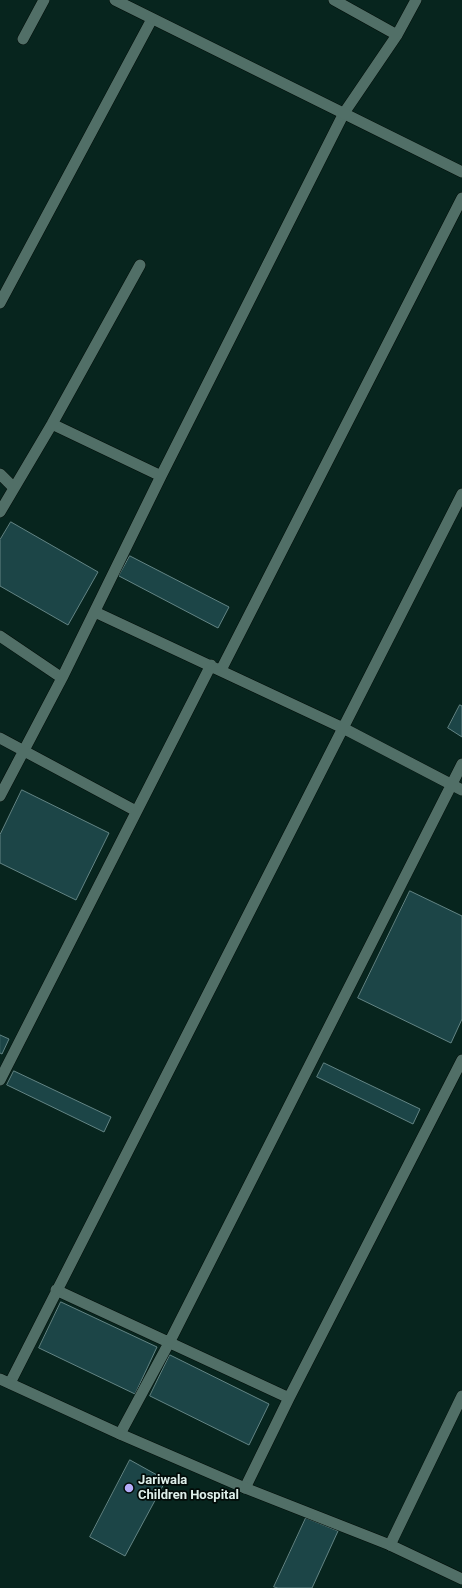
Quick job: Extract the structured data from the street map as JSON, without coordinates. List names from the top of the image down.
{
  "places": ["Jariwala Children Hospital"]
}
